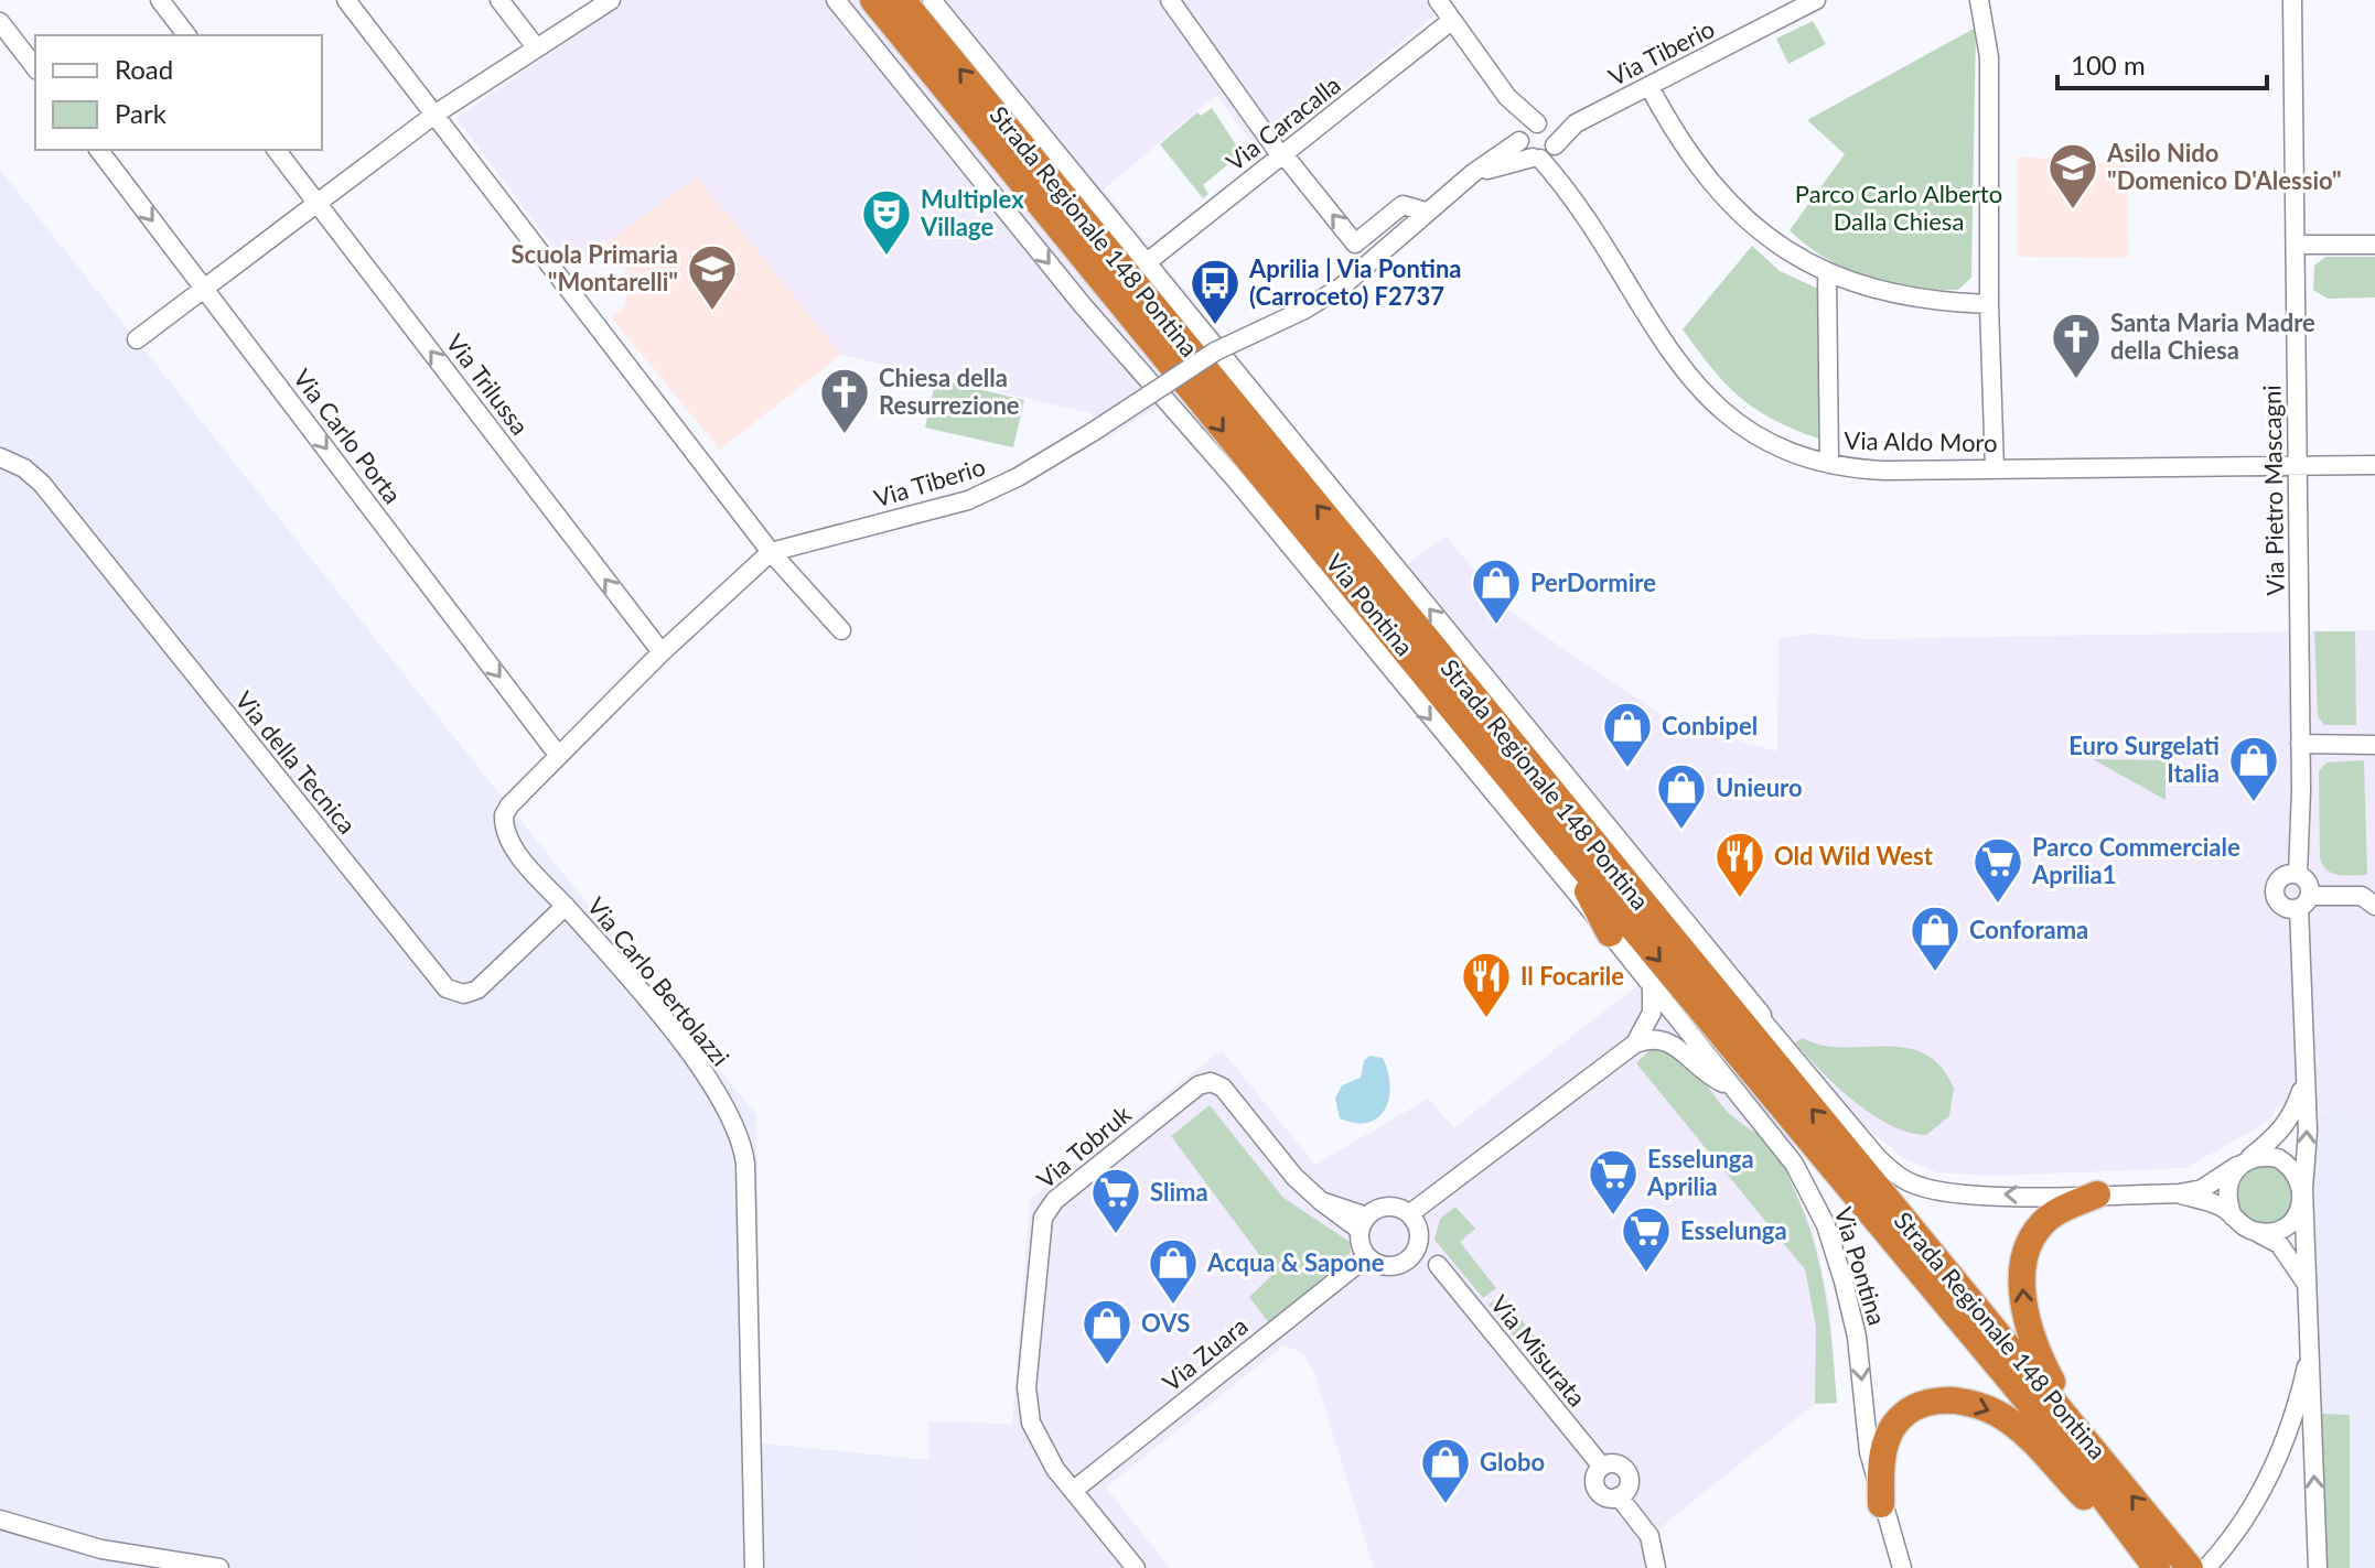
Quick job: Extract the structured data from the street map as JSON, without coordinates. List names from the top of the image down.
{
  "streets": {
    "highway": ["Strada Regionale 148 Pontina"],
    "street": [
      "Via Tiberio",
      "Via Caracalla",
      "Via Trilussa",
      "Via Carlo Porta",
      "Via Aldo Moro",
      "Via Pietro Mascagni",
      "Via Pontina",
      "Via della Tecnica",
      "Via Carlo Bertolazzi",
      "Via Tobruk",
      "Via Misurata",
      "Via Zuara"
    ]
  },
  "crossings": [
    ["Via Tiberio", "Via Aldo Moro"],
    ["Via Tiberio", "Via Carlo Bertolazzi"],
    ["Via Caracalla", "Via Aldo Moro"],
    ["Via Caracalla", "Via Pontina"],
    ["Via Trilussa", "Via Carlo Bertolazzi"],
    ["Via Carlo Porta", "Via Carlo Bertolazzi"],
    ["Via Aldo Moro", "Via Pietro Mascagni"],
    ["Via Pietro Mascagni", "Via Pontina"],
    ["Via della Tecnica", "Via Carlo Bertolazzi"],
    ["Via Tobruk", "Via Misurata"],
    ["Via Tobruk", "Via Zuara"],
    ["Via Misurata", "Via Zuara"]
  ],
  "one_way": ["Via Carlo Porta"],
  "parks": ["Parco Carlo Alberto Dalla Chiesa"],
  "places": {
    "school or university": ["Asilo Nido \"Domenico D'Alessio\"", "Scuola Primaria \"Montarelli\""],
    "theatre": ["Multiplex Village"],
    "bus stop": ["Aprilia | Via Pontina (Carroceto) F2737"],
    "church": ["Santa Maria Madre della Chiesa", "Chiesa della Resurrezione"],
    "shop": [
      "PerDormire",
      "Conbipel",
      "Euro Surgelati Italia",
      "Unieuro",
      "Conforama",
      "Acqua & Sapone",
      "OVS",
      "Globo"
    ],
    "restaurant": ["Old Wild West", "Il Focarile"],
    "supermarket": [
      "Parco Commerciale Aprilia1",
      "Esselunga Aprilia",
      "Slima",
      "Esselunga"
    ]
  },
  "legend": ["Road", "Park"],
  "scale_bar": "100 m"
}
